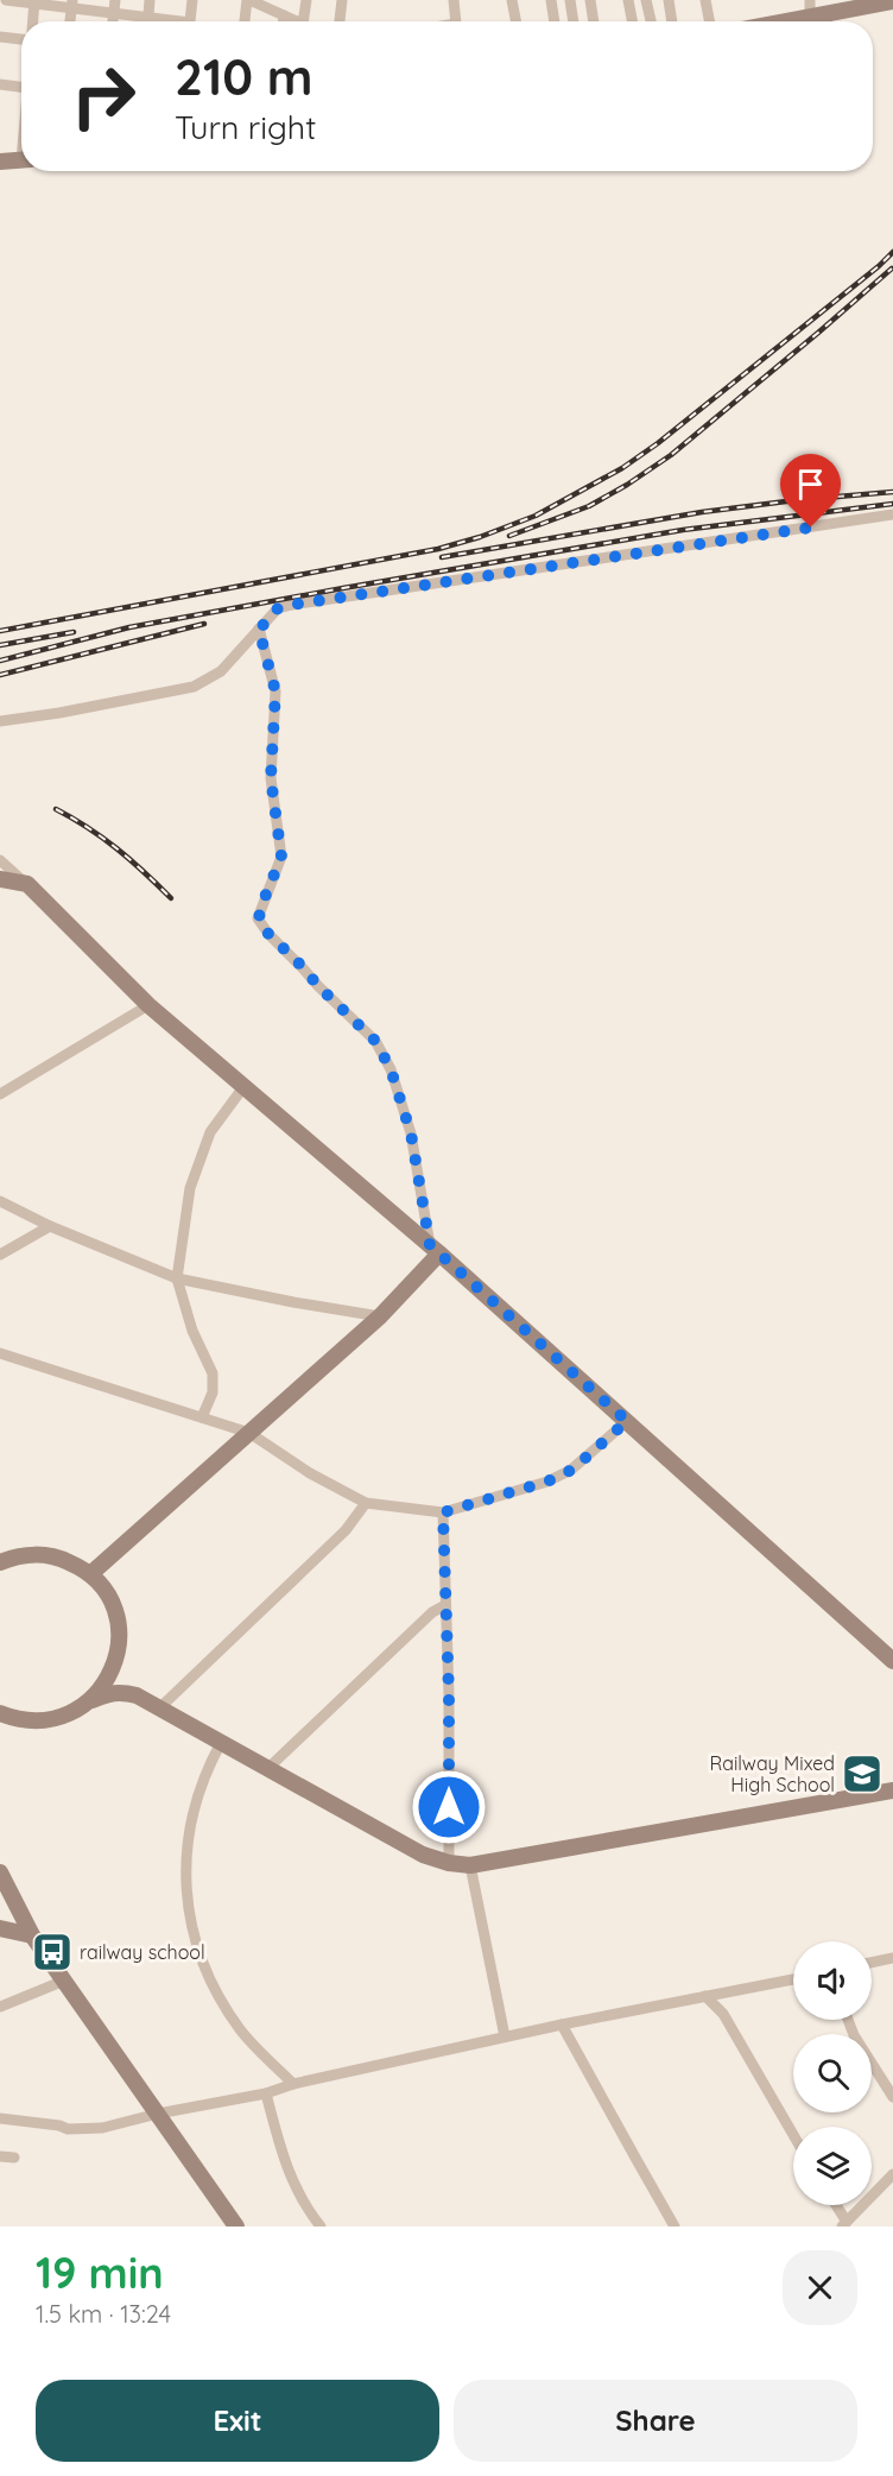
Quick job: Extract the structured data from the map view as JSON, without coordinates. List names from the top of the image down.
{
  "places": {
    "school or university": ["Railway Mixed High School"],
    "bus stop": ["railway school"]
  },
  "page": {
    "turn": ["210 m", "Turn right"],
    "heading": ["19 min", "1.5 km · 13:24"],
    "buttons": ["Exit", "Share"]
  }
}
